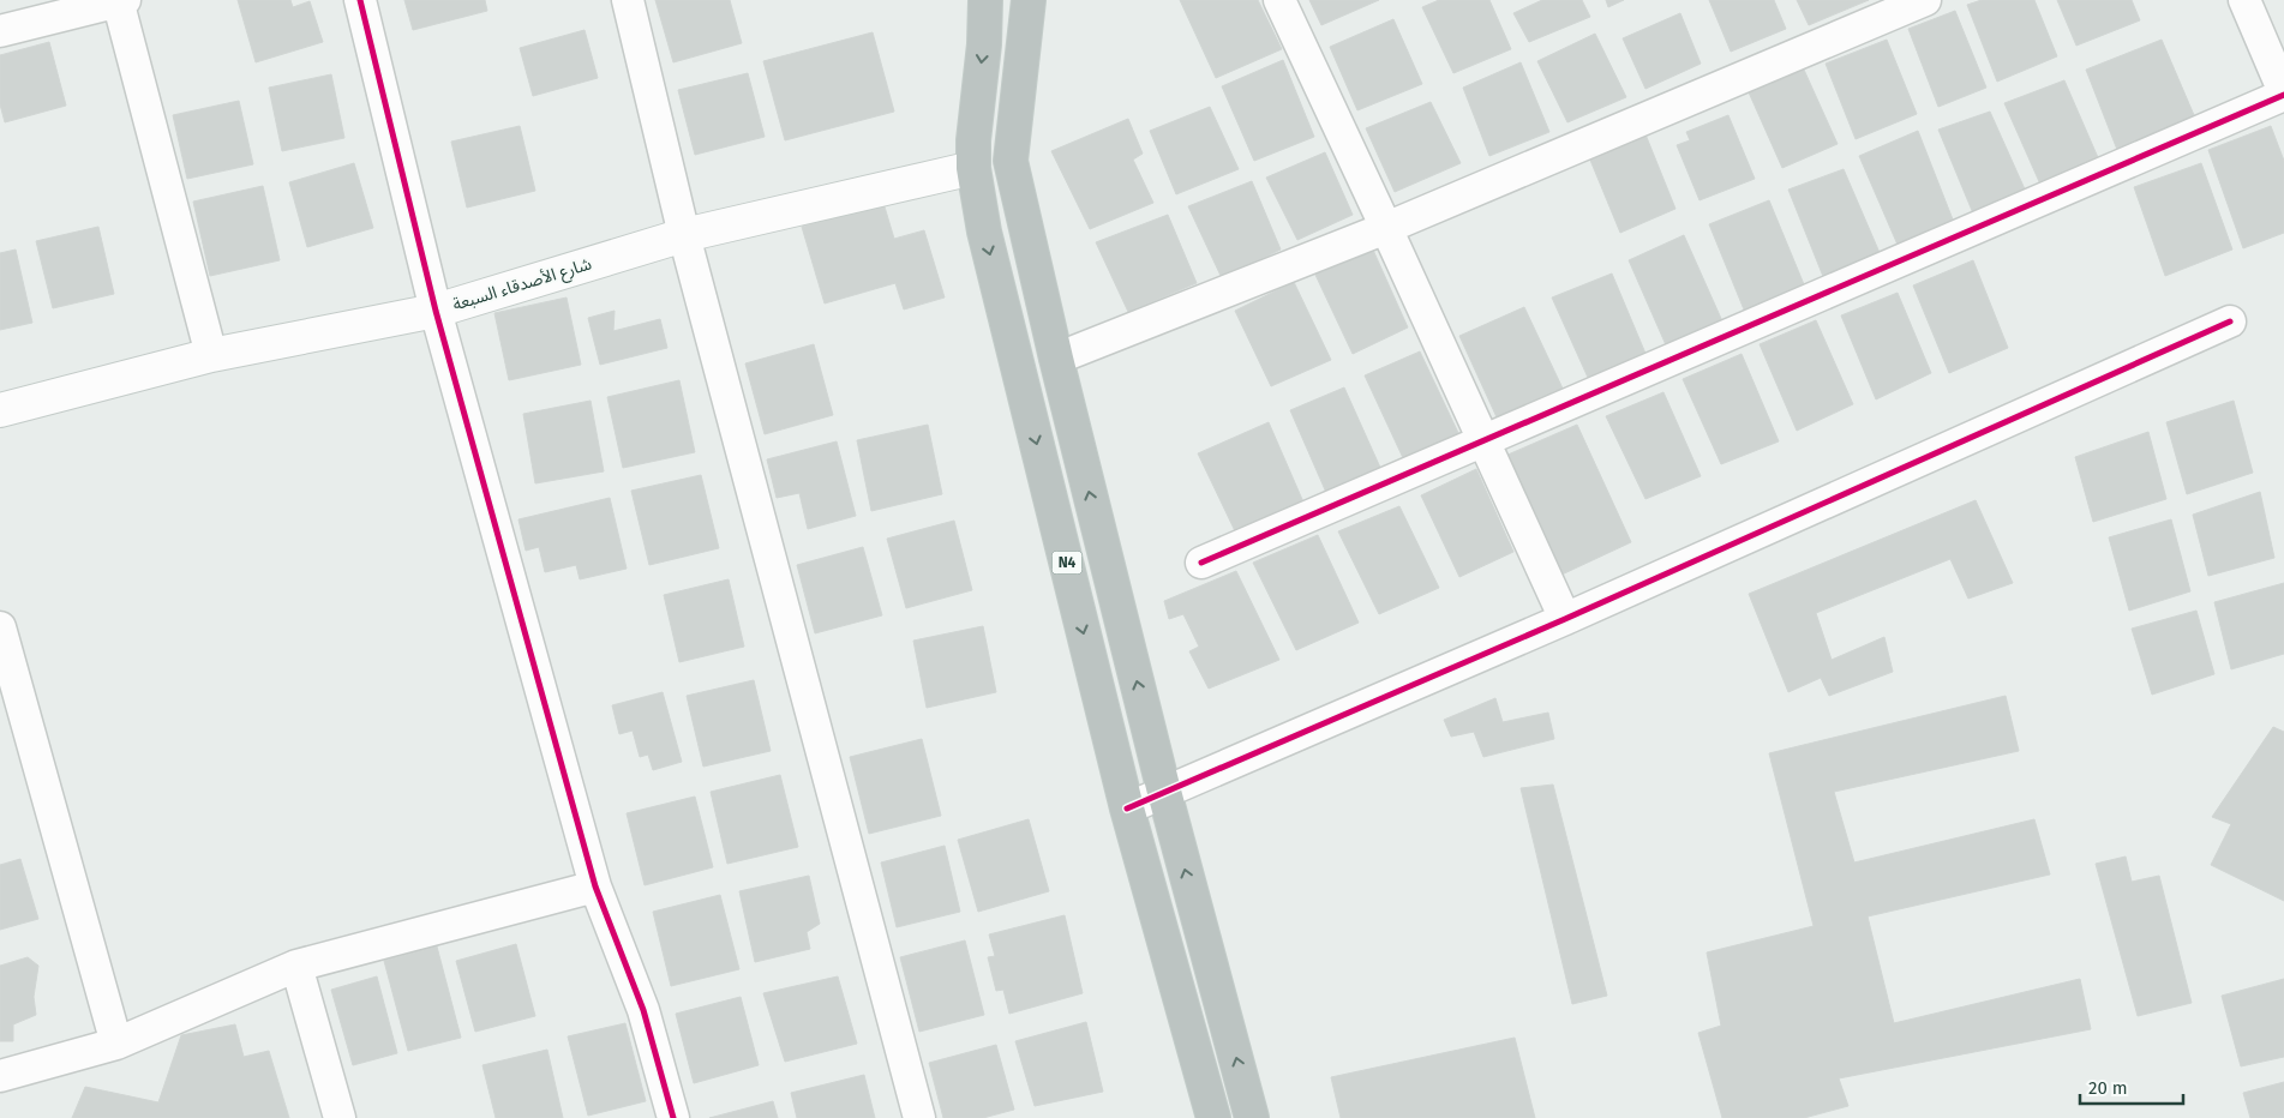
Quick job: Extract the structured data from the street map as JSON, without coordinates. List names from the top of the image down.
{
  "streets": {
    "highway": ["N4"],
    "street": ["شارع الأصدقاء السبعة"]
  },
  "crossings": [
    ["شارع الأصدقاء السبعة", "N4"]
  ],
  "scale_bar": "20 m"
}
